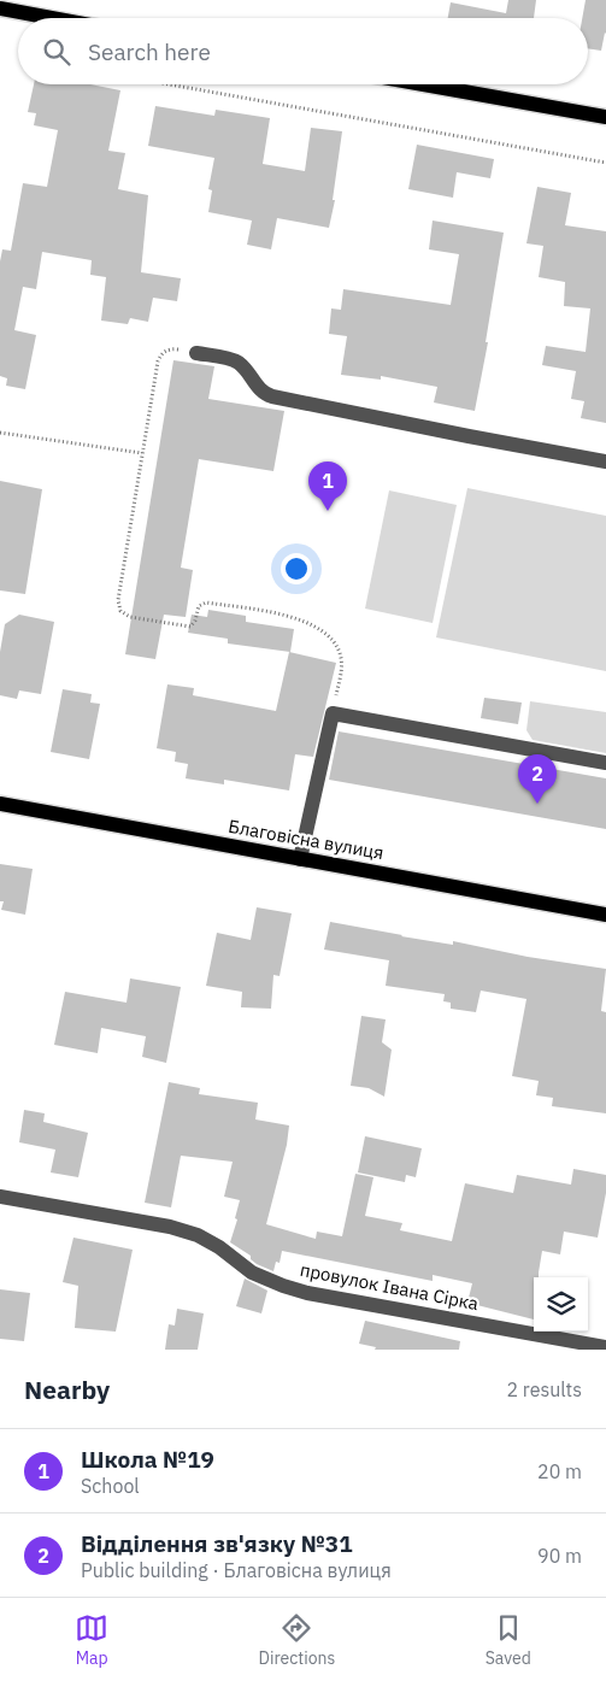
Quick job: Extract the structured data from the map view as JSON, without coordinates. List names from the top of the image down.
{
  "streets": {
    "main road": ["Благовісна вулиця"],
    "street": ["провулок Івана Сірка"]
  },
  "page": {
    "search": "Search here",
    "pins": ["1", "2"],
    "heading": ["Nearby", "2 results"],
    "list": [
      {
        "mark": "1",
        "name": "Школа №19",
        "note": "School",
        "value": "20 m"
      },
      {
        "mark": "2",
        "name": "Відділення зв'язку №31",
        "note": "Public building · Благовісна вулиця",
        "value": "90 m"
      }
    ],
    "nav": ["Map", "Directions", "Saved"]
  }
}
